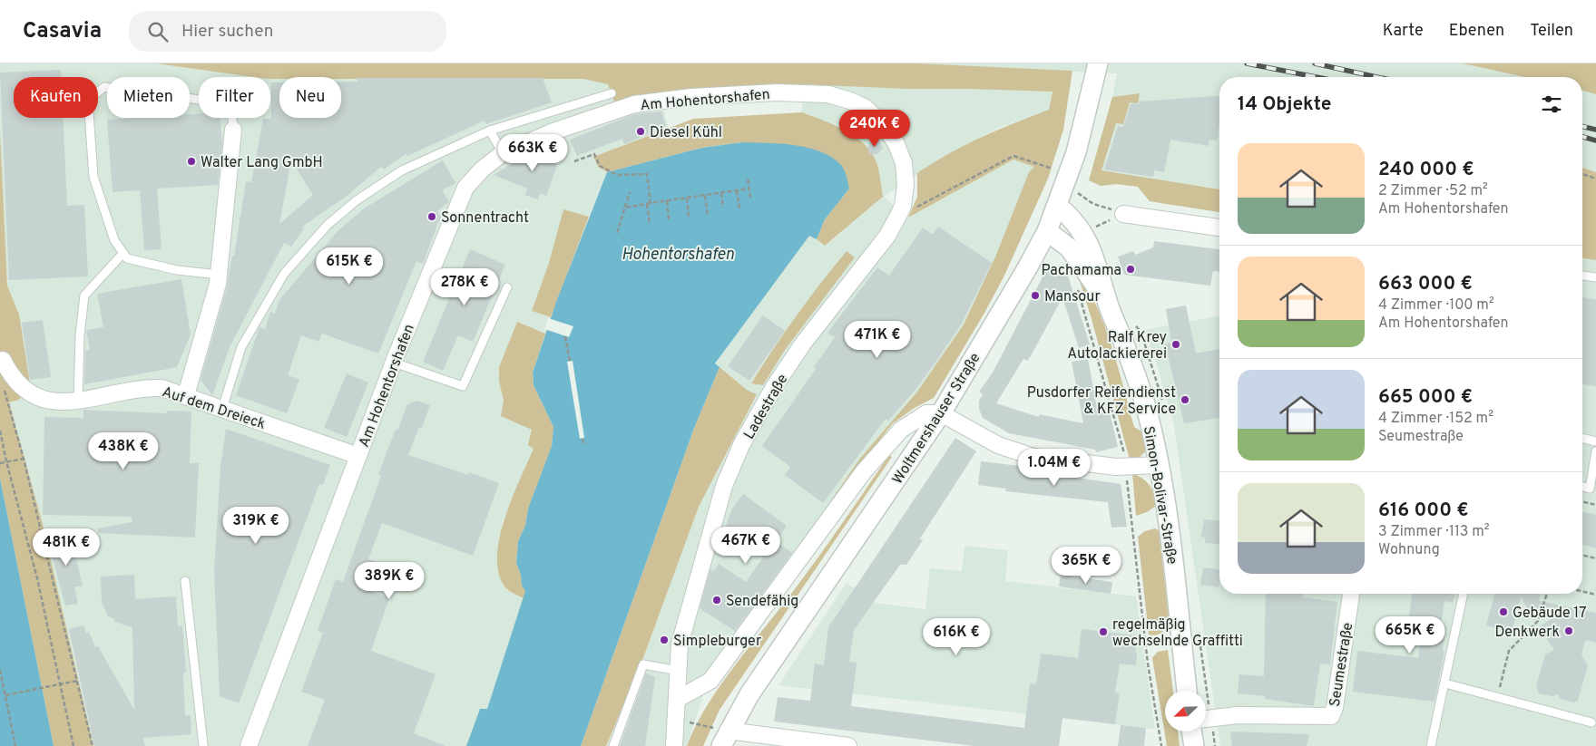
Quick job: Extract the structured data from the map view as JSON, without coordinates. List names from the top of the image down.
{
  "streets": {
    "street": [
      "Am Hohentorshafen",
      "Ladestraße",
      "Auf dem Dreieck",
      "Woltmershauser Straße",
      "Simon-Bolivar-Straße",
      "Seumestraße"
    ]
  },
  "crossings": [
    ["Am Hohentorshafen", "Ladestraße"],
    ["Am Hohentorshafen", "Auf dem Dreieck"],
    ["Woltmershauser Straße", "Simon-Bolivar-Straße"]
  ],
  "water": ["Hohentorshafen"],
  "places": [
    "Diesel Kühl",
    "Walter Lang GmbH",
    "Sonnentracht",
    "Pachamama",
    "Mansour",
    "Ralf Krey Autolackiererei",
    "Pusdorfer Reifendienst & KFZ Service",
    "Sendefähig",
    "Gebäude 17",
    "Denkwerk",
    "regelmäßig wechselnde Graffitti",
    "Simpleburger"
  ],
  "north": "bottom left",
  "page": {
    "header": "Casavia",
    "search": "Hier suchen",
    "nav": ["Karte", "Ebenen", "Teilen"],
    "chip": [
      "Kaufen",
      "Mieten",
      "Filter",
      "Neu"
    ],
    "heading": "14 Objekte",
    "price": [
      "240K €",
      "663K €",
      "615K €",
      "278K €",
      "471K €",
      "438K €",
      "1.04M €",
      "319K €",
      "467K €",
      "481K €",
      "365K €",
      "389K €",
      "665K €",
      "616K €"
    ],
    "list": [
      {
        "name": "240 000 €",
        "note": "2 Zimmer · 52 m² · Am Hohentorshafen"
      },
      {
        "name": "663 000 €",
        "note": "4 Zimmer · 100 m² · Am Hohentorshafen"
      },
      {
        "name": "665 000 €",
        "note": "4 Zimmer · 152 m² · Seumestraße"
      },
      {
        "name": "616 000 €",
        "note": "3 Zimmer · 113 m² · Wohnung"
      }
    ]
  }
}
